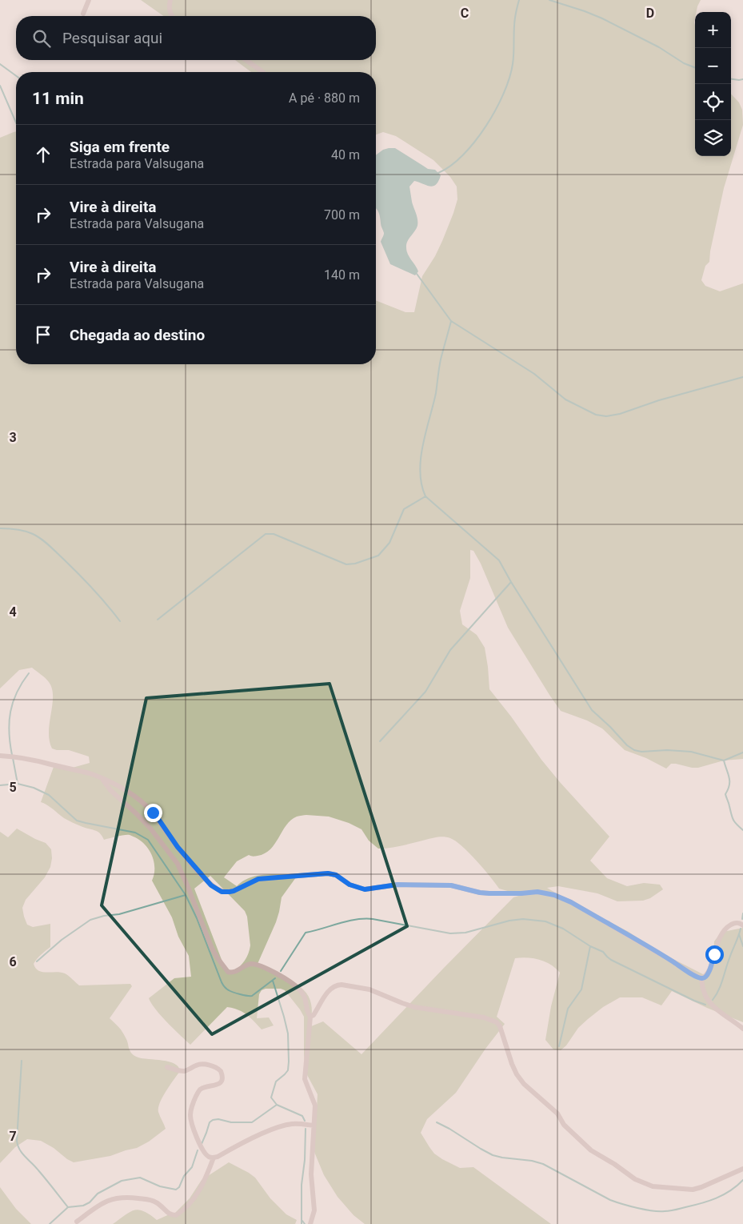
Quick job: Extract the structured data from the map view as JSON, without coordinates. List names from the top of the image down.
{
  "page": {
    "map_buttons": ["+", "−"],
    "search": "Pesquisar aqui",
    "heading": ["11 min", "A pé · 880 m"],
    "list": [
      ["Siga em frente", "Estrada para Valsugana", "40 m"],
      ["Vire à direita", "Estrada para Valsugana", "700 m"],
      ["Vire à direita", "Estrada para Valsugana", "140 m"],
      "Chegada ao destino"
    ]
  },
  "grid": {
    "columns": ["C", "D"],
    "rows": [
      "3",
      "4",
      "5",
      "6",
      "7"
    ]
  }
}
